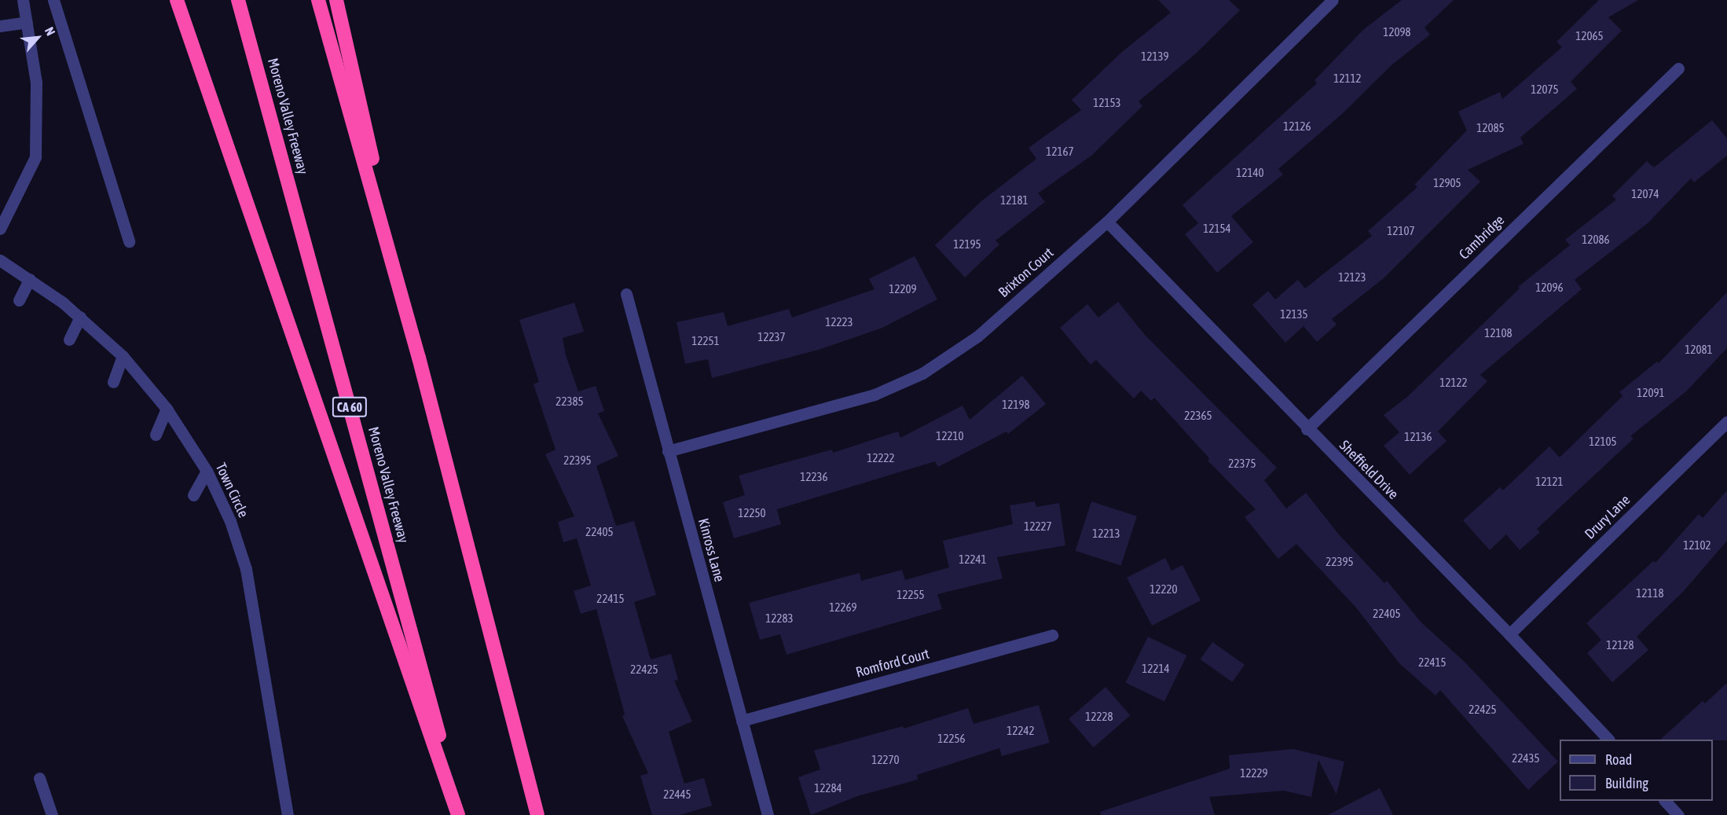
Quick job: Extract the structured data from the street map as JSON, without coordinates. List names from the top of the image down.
{
  "streets": {
    "highway": ["Moreno Valley Freeway", "CA 60"],
    "street": [
      "Cambridge",
      "Brixton Court",
      "Sheffield Drive",
      "Town Circle",
      "Drury Lane",
      "Kinross Lane",
      "Romford Court"
    ]
  },
  "crossings": [
    ["Cambridge", "Sheffield Drive"],
    ["Brixton Court", "Sheffield Drive"],
    ["Brixton Court", "Kinross Lane"],
    ["Sheffield Drive", "Drury Lane"],
    ["Kinross Lane", "Romford Court"]
  ],
  "house_numbers": [
    "12098",
    "12065",
    "12139",
    "12112",
    "12075",
    "12153",
    "12126",
    "12085",
    "12167",
    "12140",
    "12905",
    "12074",
    "12181",
    "12154",
    "12107",
    "12086",
    "12195",
    "12123",
    "12096",
    "12209",
    "12135",
    "12223",
    "12108",
    "12237",
    "12251",
    "12081",
    "12122",
    "12091",
    "22385",
    "12198",
    "22365",
    "12210",
    "12136",
    "12105",
    "12222",
    "22395",
    "22375",
    "12236",
    "12121",
    "12250",
    "12227",
    "22405",
    "12213",
    "12102",
    "12241",
    "22395",
    "12220",
    "12118",
    "12255",
    "22415",
    "12269",
    "22405",
    "12283",
    "12128",
    "22415",
    "12214",
    "22425",
    "22425",
    "12228",
    "12242",
    "12256",
    "22435",
    "12270",
    "12229",
    "12284",
    "22445"
  ],
  "legend": ["Road", "Building"],
  "north": "top right"
}
